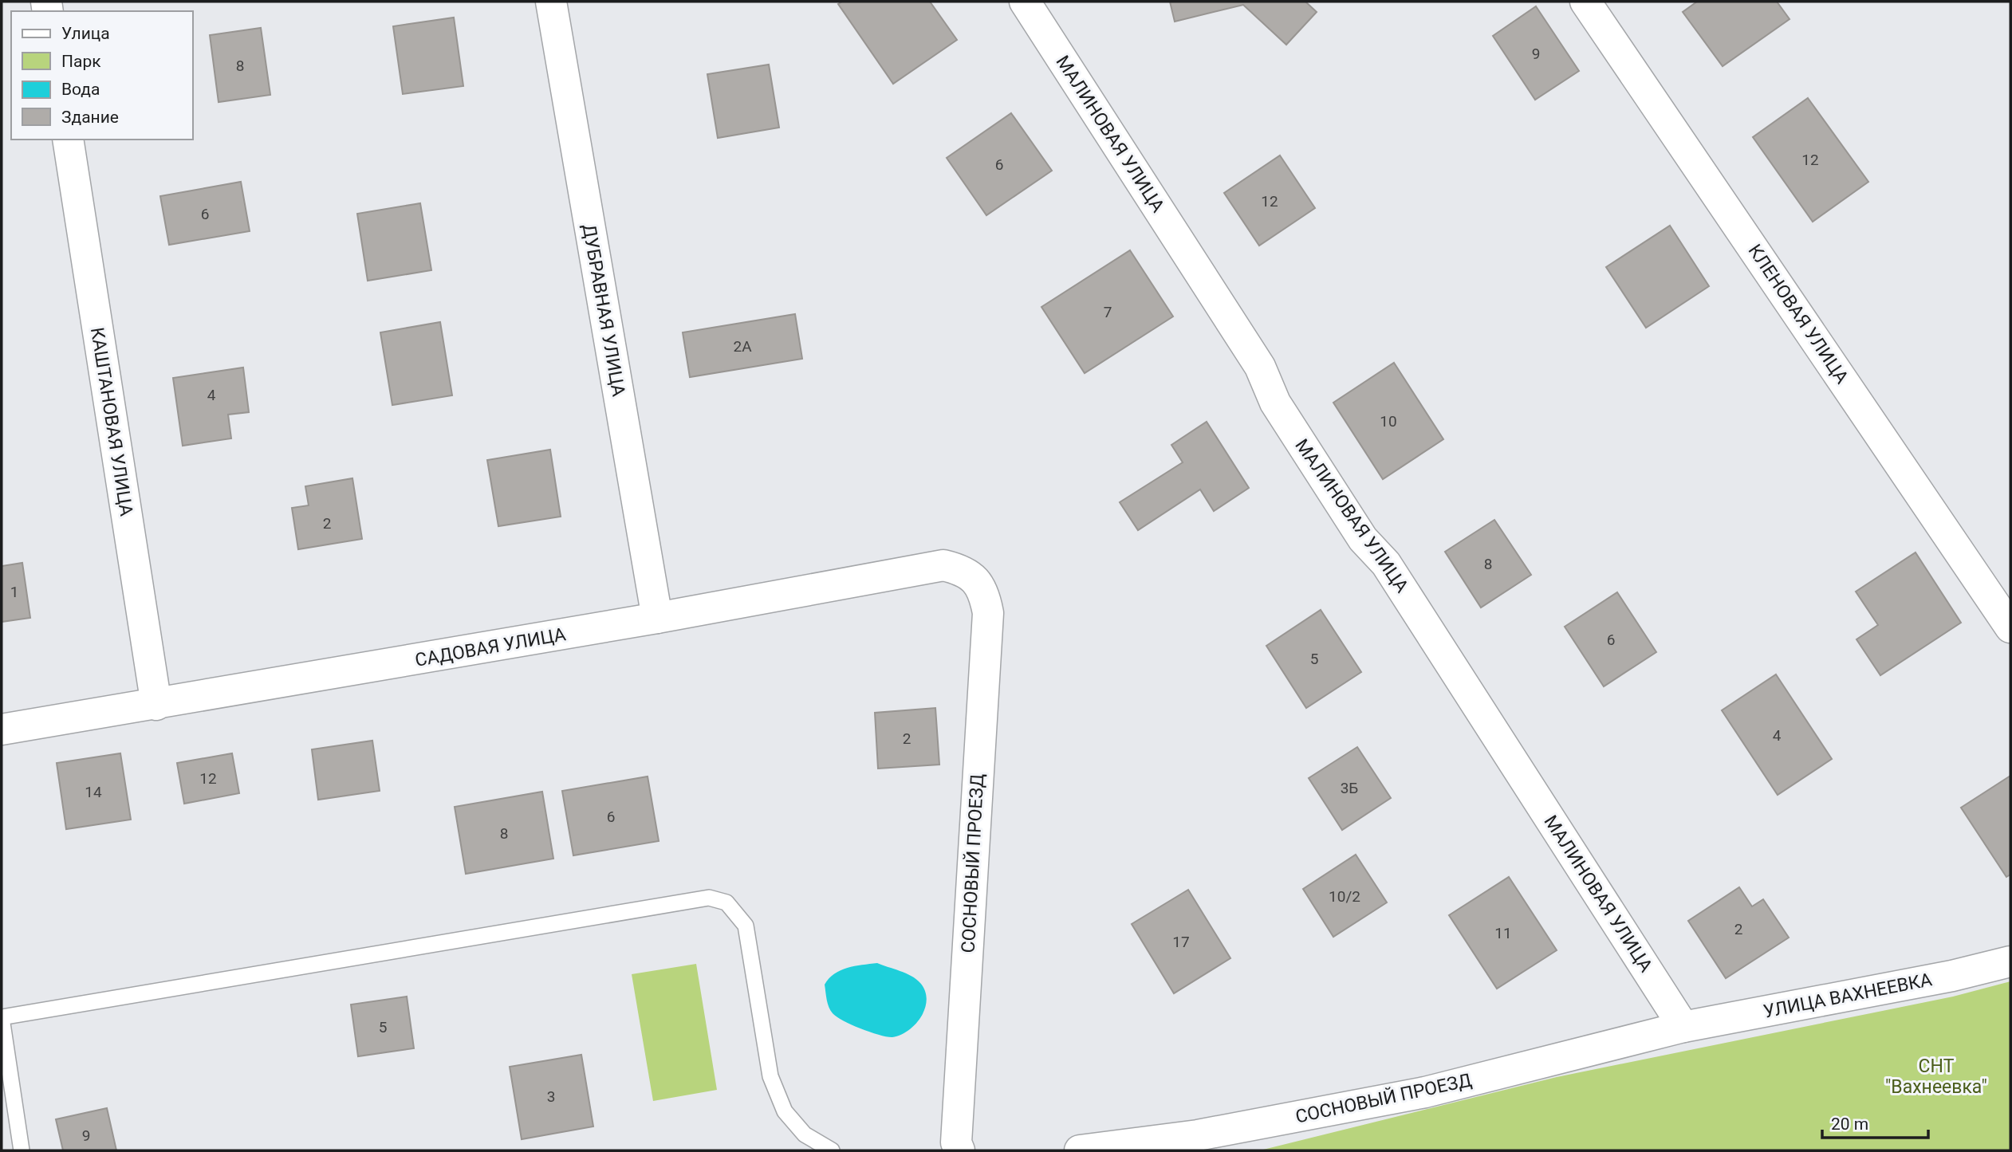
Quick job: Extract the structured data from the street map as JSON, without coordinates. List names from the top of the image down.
{
  "streets": {
    "street": [
      "МАЛИНОВАЯ УЛИЦА",
      "ДУБРАВНАЯ УЛИЦА",
      "КЛЕНОВАЯ УЛИЦА",
      "КАШТАНОВАЯ УЛИЦА",
      "САДОВАЯ УЛИЦА",
      "СОСНОВЫЙ ПРОЕЗД",
      "УЛИЦА ВАХНЕЕВКА"
    ]
  },
  "crossings": [
    ["МАЛИНОВАЯ УЛИЦА", "СОСНОВЫЙ ПРОЕЗД"],
    ["МАЛИНОВАЯ УЛИЦА", "УЛИЦА ВАХНЕЕВКА"],
    ["ДУБРАВНАЯ УЛИЦА", "САДОВАЯ УЛИЦА"],
    ["КАШТАНОВАЯ УЛИЦА", "САДОВАЯ УЛИЦА"],
    ["САДОВАЯ УЛИЦА", "СОСНОВЫЙ ПРОЕЗД"],
    ["СОСНОВЫЙ ПРОЕЗД", "УЛИЦА ВАХНЕЕВКА"]
  ],
  "parks": ["СНТ \"Вахнеевка\""],
  "house_numbers": [
    "9",
    "8",
    "12",
    "6",
    "12",
    "6",
    "7",
    "2А",
    "4",
    "10",
    "2",
    "8",
    "1",
    "6",
    "5",
    "4",
    "2",
    "12",
    "3Б",
    "14",
    "6",
    "8",
    "10/2",
    "2",
    "11",
    "17",
    "5",
    "3",
    "9"
  ],
  "legend": [
    "Улица",
    "Парк",
    "Вода",
    "Здание"
  ],
  "scale_bar": "20 m"
}
